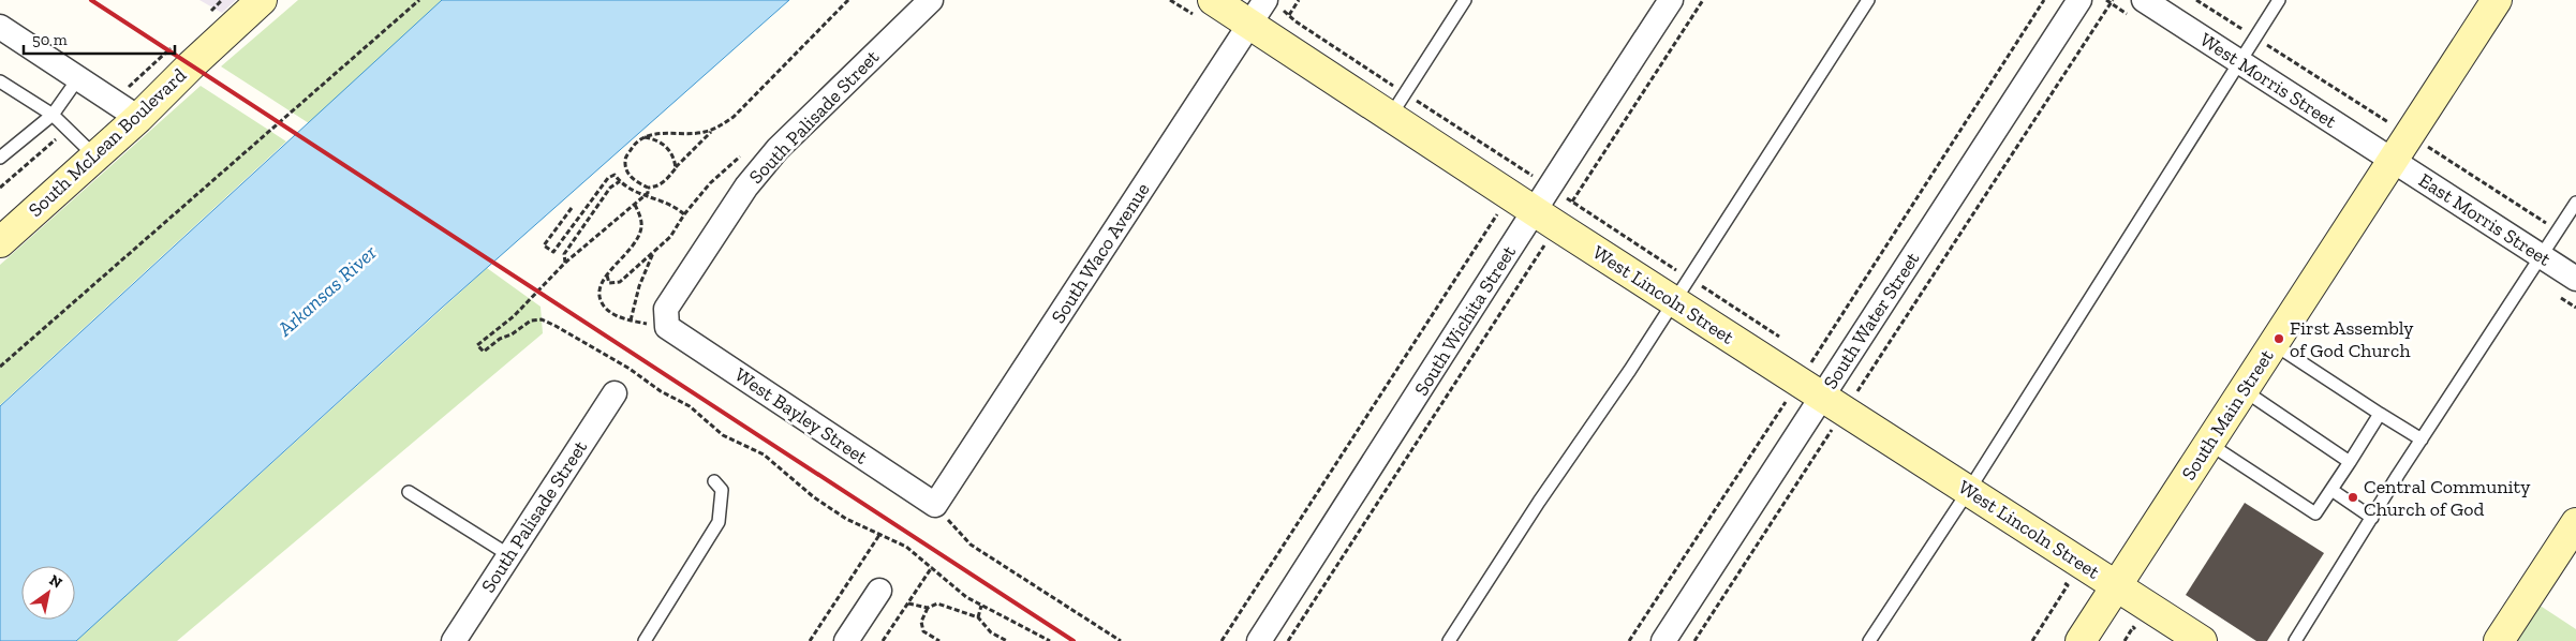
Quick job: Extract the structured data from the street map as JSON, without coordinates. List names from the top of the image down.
{
  "streets": {
    "street": [
      "West Morris Street",
      "South Palisade Street",
      "South McLean Boulevard",
      "East Morris Street",
      "South Waco Avenue",
      "West Lincoln Street",
      "South Wichita Street",
      "South Water Street",
      "South Main Street",
      "West Bayley Street"
    ]
  },
  "crossings": [
    ["West Morris Street", "East Morris Street"],
    ["West Morris Street", "South Main Street"],
    ["South Palisade Street", "West Bayley Street"],
    ["East Morris Street", "South Main Street"],
    ["South Waco Avenue", "West Lincoln Street"],
    ["South Waco Avenue", "West Bayley Street"],
    ["West Lincoln Street", "South Wichita Street"],
    ["West Lincoln Street", "South Water Street"],
    ["West Lincoln Street", "South Main Street"]
  ],
  "water": ["Arkansas River"],
  "places": ["First Assembly of God Church", "Central Community Church of God"],
  "scale_bar": "50 m",
  "north": "top right"
}
